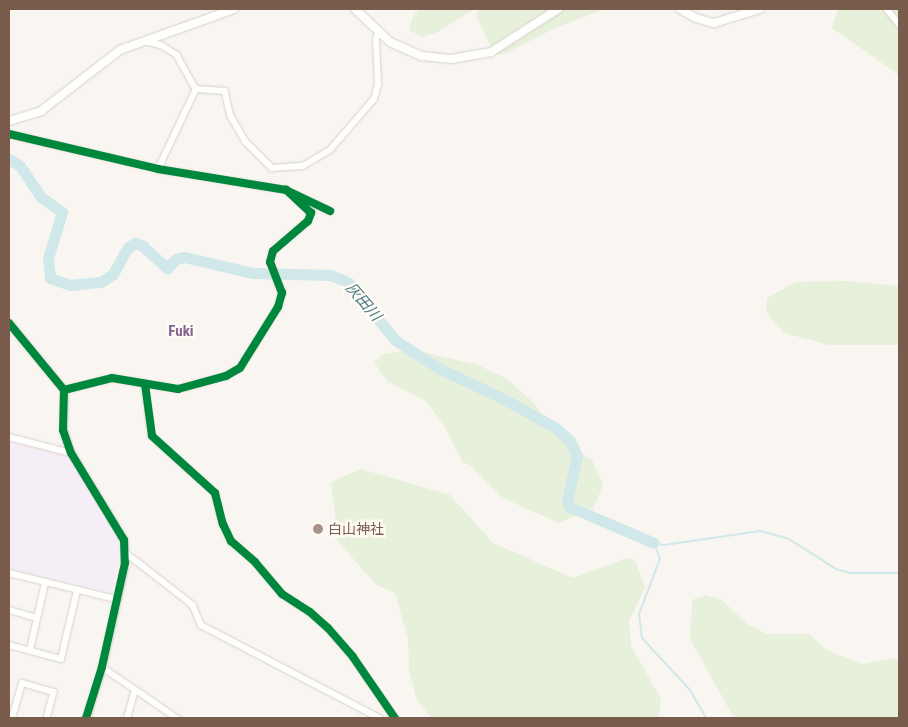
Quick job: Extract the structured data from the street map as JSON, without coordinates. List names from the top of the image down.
{
  "districts": ["Fuki"],
  "water": ["灰田川"],
  "places": ["白山神社"]
}
